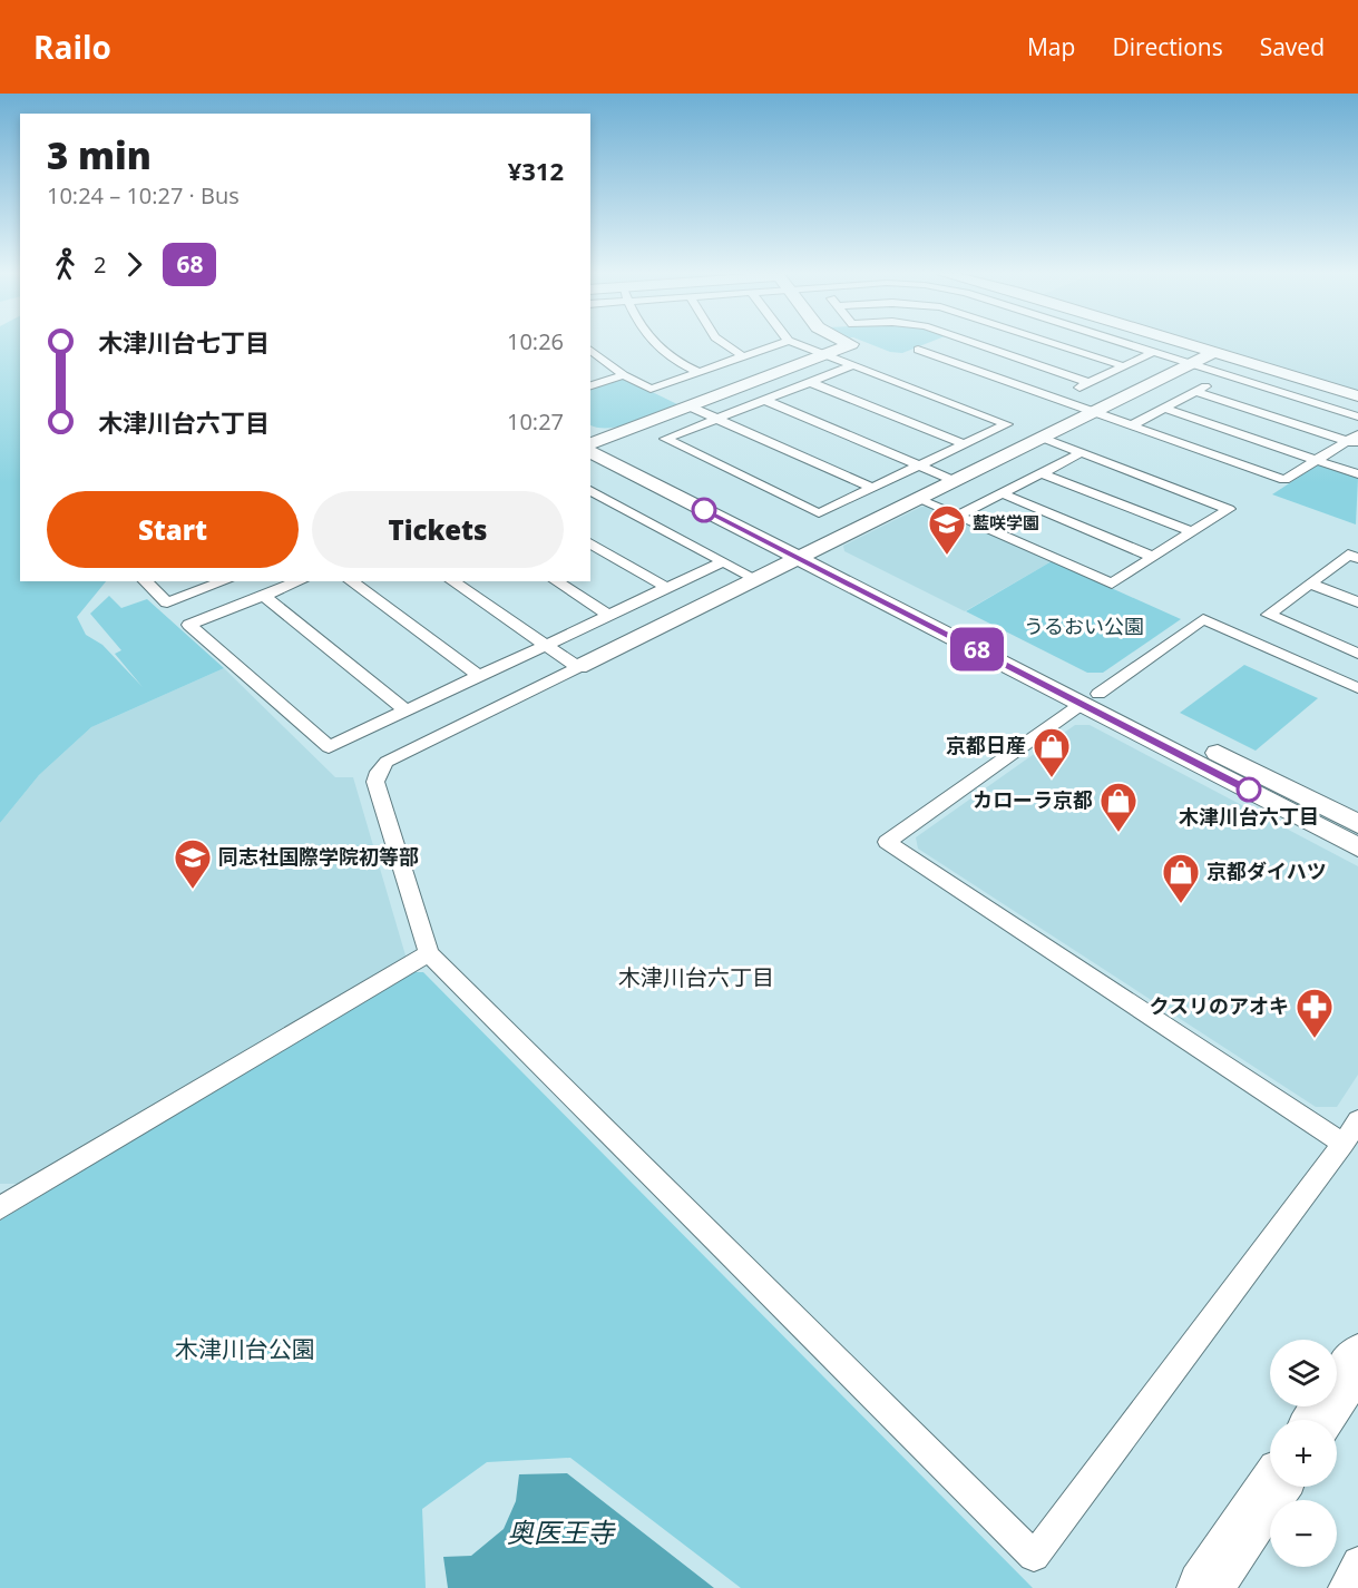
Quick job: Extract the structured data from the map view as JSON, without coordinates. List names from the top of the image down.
{
  "districts": ["木津川台六丁目"],
  "water": ["奥医王寺"],
  "parks": ["うるおい公園", "木津川台公園"],
  "places": {
    "school or university": ["藍咲学園", "同志社国際学院初等部"],
    "shop": ["京都日産", "カローラ京都", "京都ダイハツ"],
    "other": ["木津川台六丁目"],
    "pharmacy": ["クスリのアオキ"]
  },
  "lines": ["bus line 68"],
  "page": {
    "header": "Railo",
    "nav": ["Map", "Directions", "Saved"],
    "on_map": "68",
    "heading": ["3 min", "10:24 – 10:27 · Bus", "¥312"],
    "legs": ["2", "68"],
    "list": [
      {
        "name": "木津川台七丁目",
        "value": "10:26"
      },
      {
        "name": "木津川台六丁目",
        "value": "10:27"
      }
    ],
    "buttons": ["Start", "Tickets"],
    "map_buttons": ["+", "−"]
  }
}
